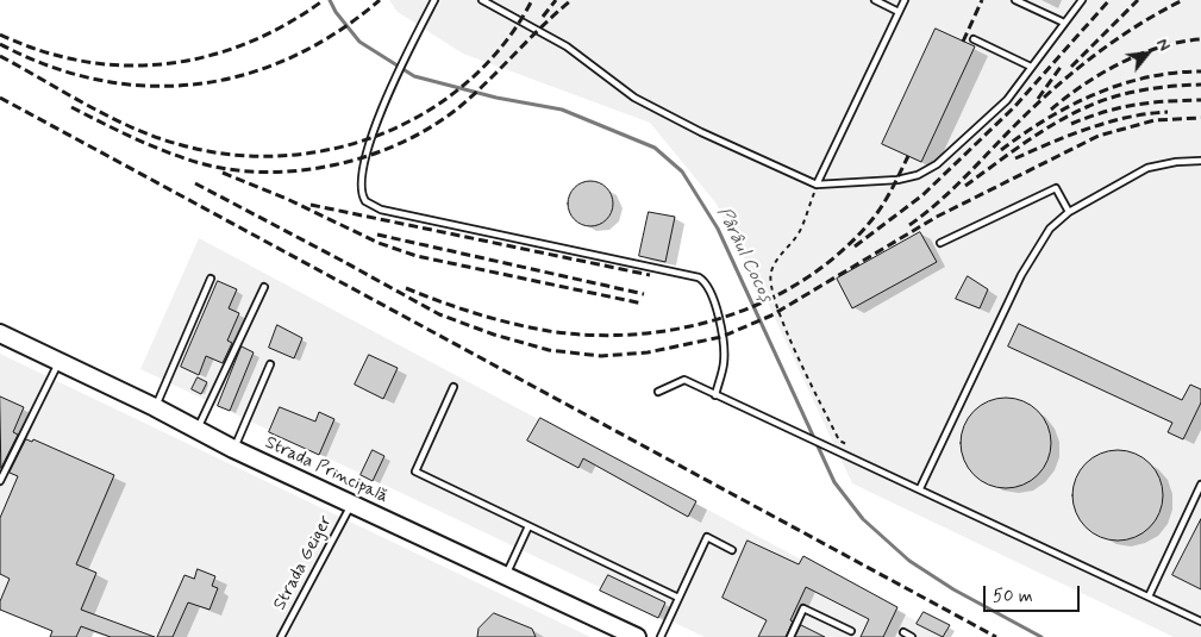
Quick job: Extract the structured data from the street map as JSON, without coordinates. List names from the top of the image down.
{
  "streets": {
    "main road": ["Strada Principală"],
    "lane": ["Strada Geiger"]
  },
  "crossings": [
    ["Strada Principală", "Strada Geiger"]
  ],
  "water": ["Pârâul Cocoș"],
  "scale_bar": "50 m",
  "north": "top right"
}
